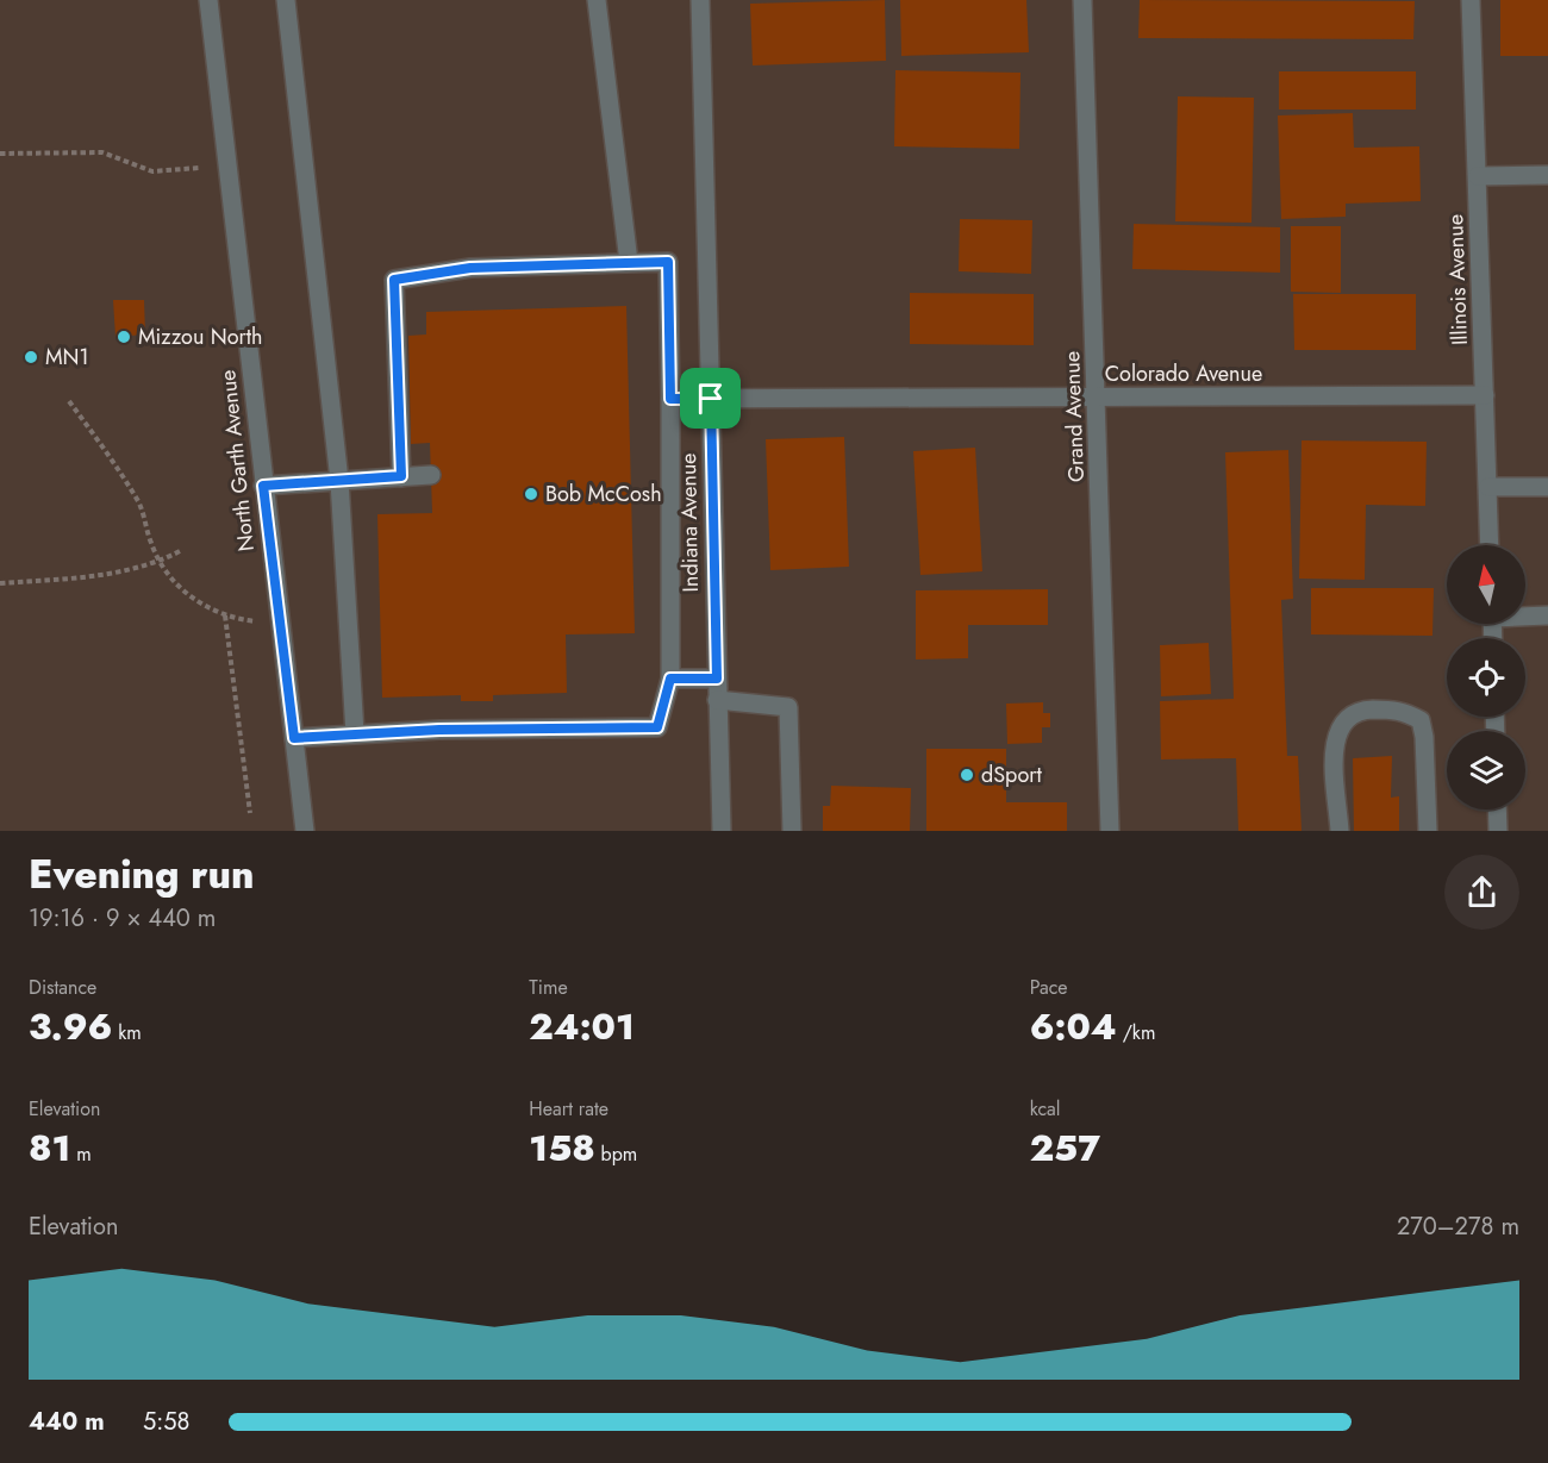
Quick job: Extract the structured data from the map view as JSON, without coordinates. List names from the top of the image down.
{
  "streets": {
    "street": [
      "Illinois Avenue",
      "Colorado Avenue",
      "Grand Avenue",
      "North Garth Avenue",
      "Indiana Avenue"
    ]
  },
  "crossings": [
    ["Illinois Avenue", "Colorado Avenue"],
    ["Colorado Avenue", "Grand Avenue"],
    ["Colorado Avenue", "Indiana Avenue"]
  ],
  "places": [
    "Mizzou North",
    "MN1",
    "Bob McCosh",
    "dSport"
  ],
  "north": "top",
  "page": {
    "heading": ["Evening run", "19:16 · 9 × 440 m"],
    "stats": [
      ["Distance", "3.96 km"],
      ["Time", "24:01"],
      ["Pace", "6:04 /km"],
      ["Elevation", "81 m"],
      ["Heart rate", "158 bpm"],
      ["kcal", "257"]
    ],
    "chart": ["Elevation", "270–278 m"],
    "list": [
      {
        "name": "440 m",
        "note": "5:58"
      }
    ]
  }
}
